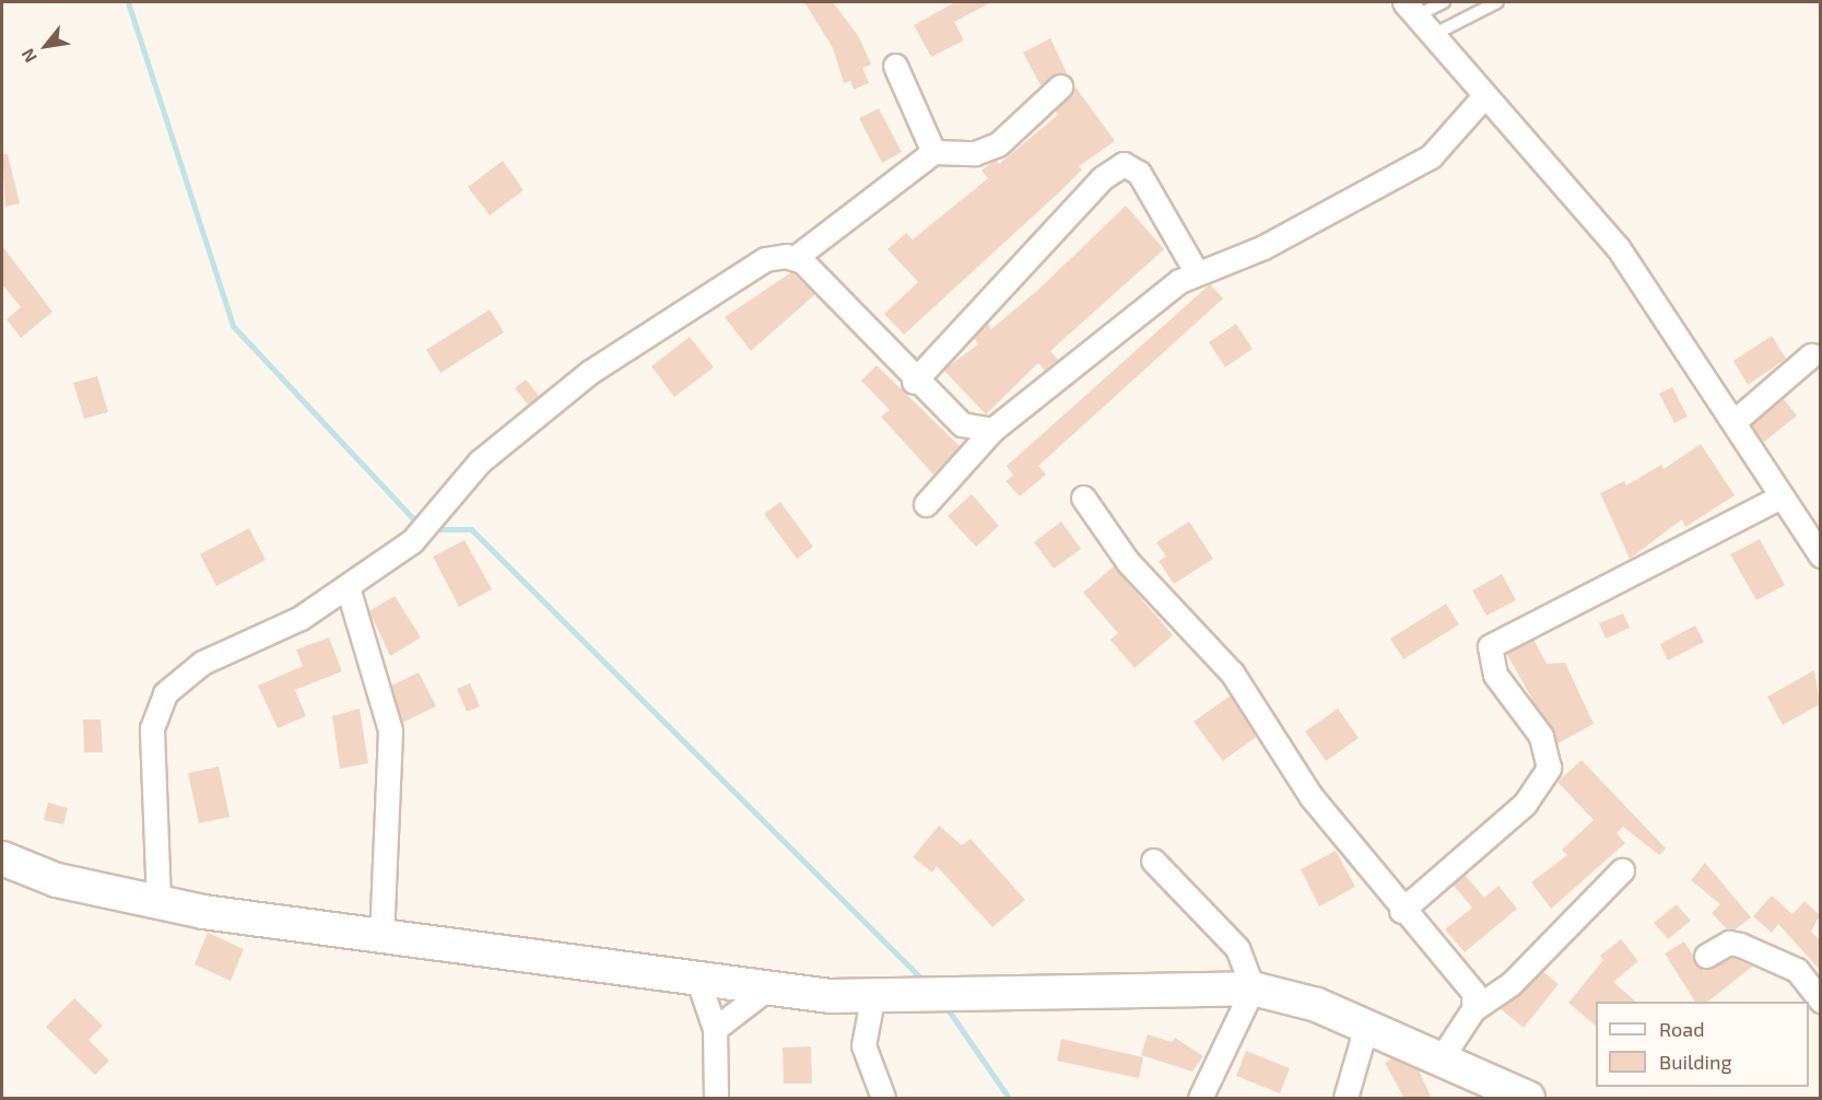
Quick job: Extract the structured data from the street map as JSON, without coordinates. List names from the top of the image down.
{
  "legend": ["Road", "Building"],
  "north": "bottom left"
}
